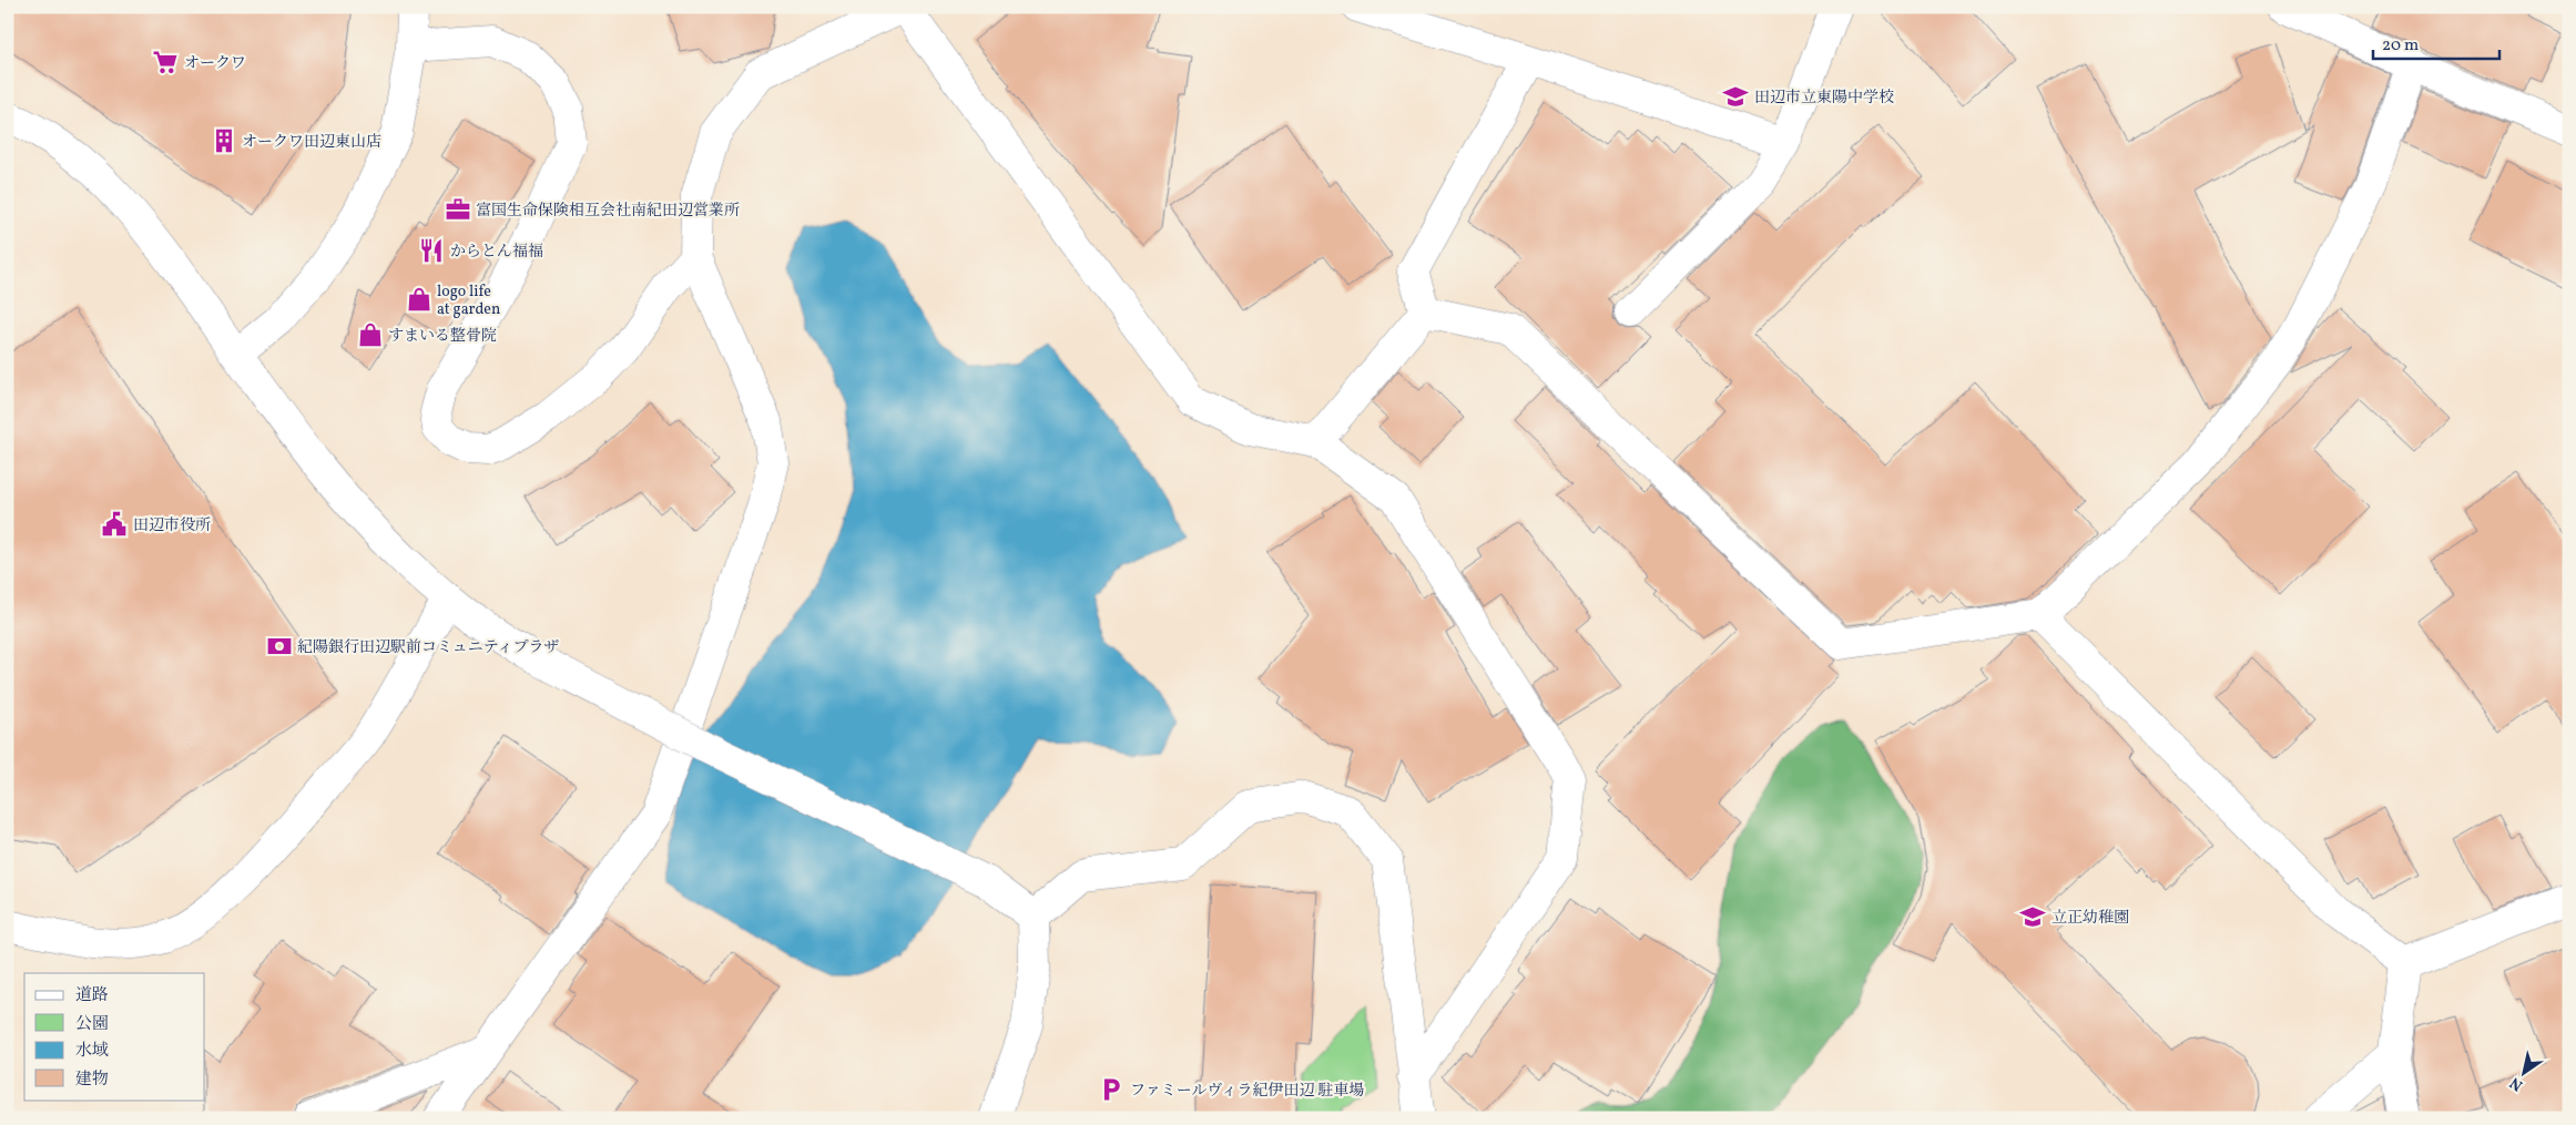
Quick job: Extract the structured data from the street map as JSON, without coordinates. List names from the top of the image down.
{
  "places": {
    "supermarket": ["オークワ"],
    "school or university": ["田辺市立東陽中学校", "立正幼稚園"],
    "building": ["オークワ田辺東山店"],
    "office": ["富国生命保険相互会社南紀田辺営業所"],
    "restaurant": ["からとん福福"],
    "shop": ["logo life at garden", "すまいる整骨院"],
    "public building": ["田辺市役所"],
    "bank": ["紀陽銀行田辺駅前コミュニティプラザ"],
    "parking": ["ファミールヴィラ紀伊田辺 駐車場"]
  },
  "legend": [
    "道路",
    "公園",
    "水域",
    "建物"
  ],
  "scale_bar": "20 m",
  "north": "bottom left"
}
